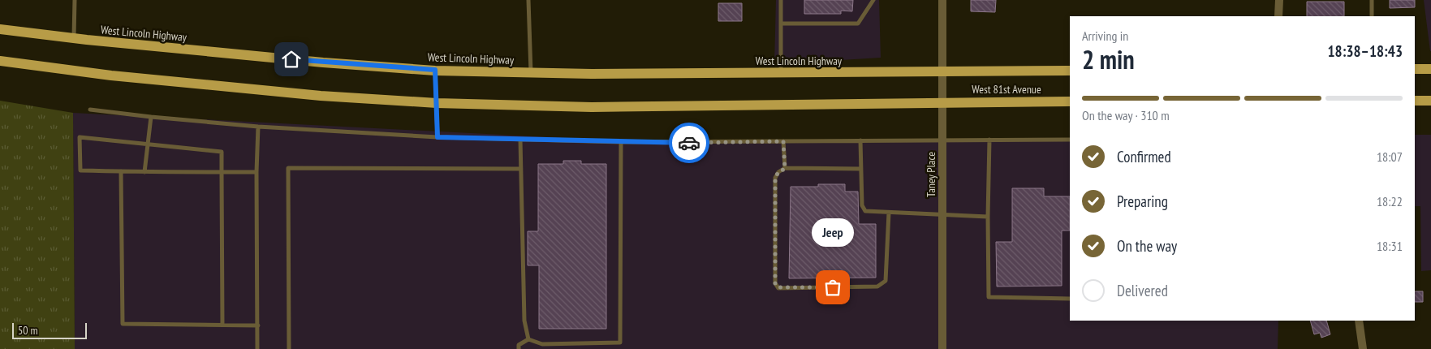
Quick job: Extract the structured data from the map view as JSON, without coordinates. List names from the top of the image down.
{
  "streets": {
    "main road": ["West Lincoln Highway", "West 81st Avenue"],
    "street": ["Taney Place"]
  },
  "crossings": [
    ["West Lincoln Highway", "West 81st Avenue"],
    ["West Lincoln Highway", "Taney Place"],
    ["West 81st Avenue", "Taney Place"]
  ],
  "places": ["Jeep"],
  "scale_bar": "50 m",
  "page": {
    "heading": ["2 min", "Arriving in", "18:38–18:43"],
    "bar": "On the way · 310 m",
    "list": [
      ["Confirmed", "18:07"],
      ["Preparing", "18:22"],
      ["On the way", "18:31"],
      "Delivered"
    ],
    "bubble": "Jeep",
    "scale": "50 m"
  }
}
